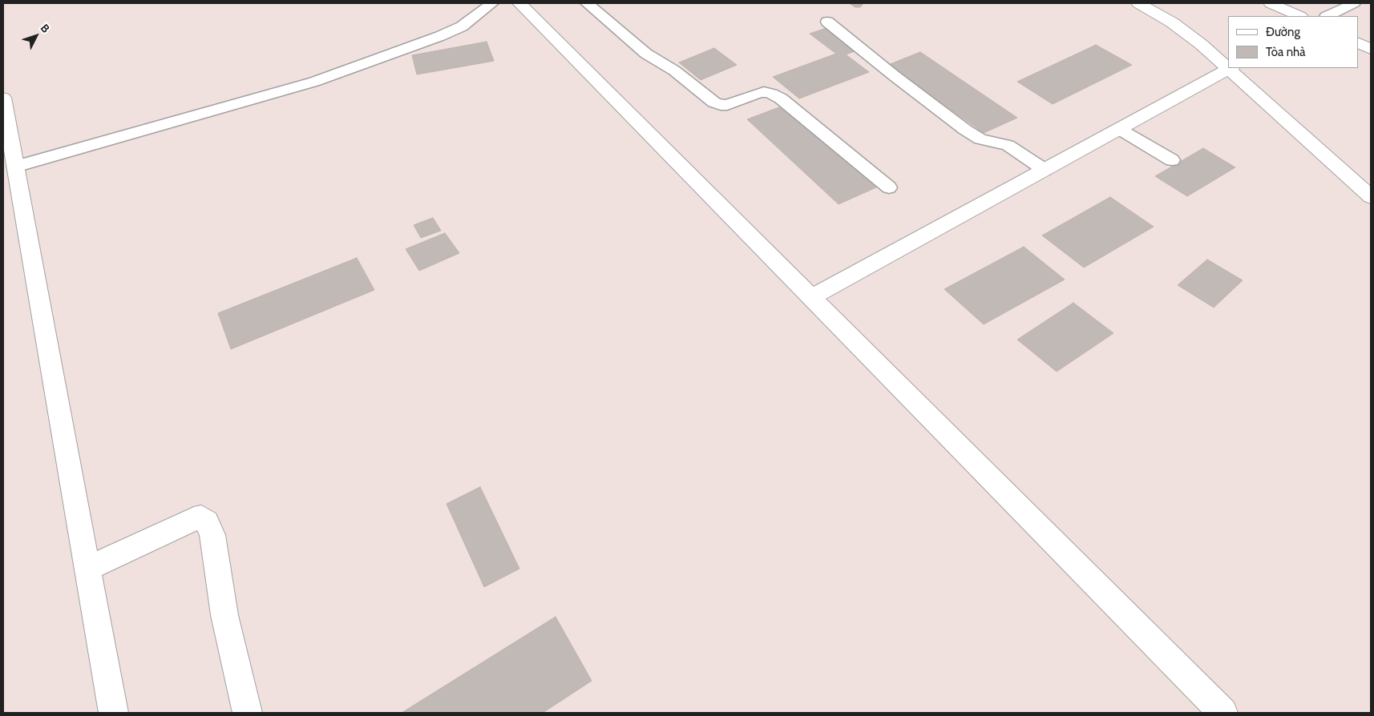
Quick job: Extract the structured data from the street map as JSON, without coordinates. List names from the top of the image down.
{
  "legend": ["Đường", "Tòa nhà"],
  "north": "top right"
}
